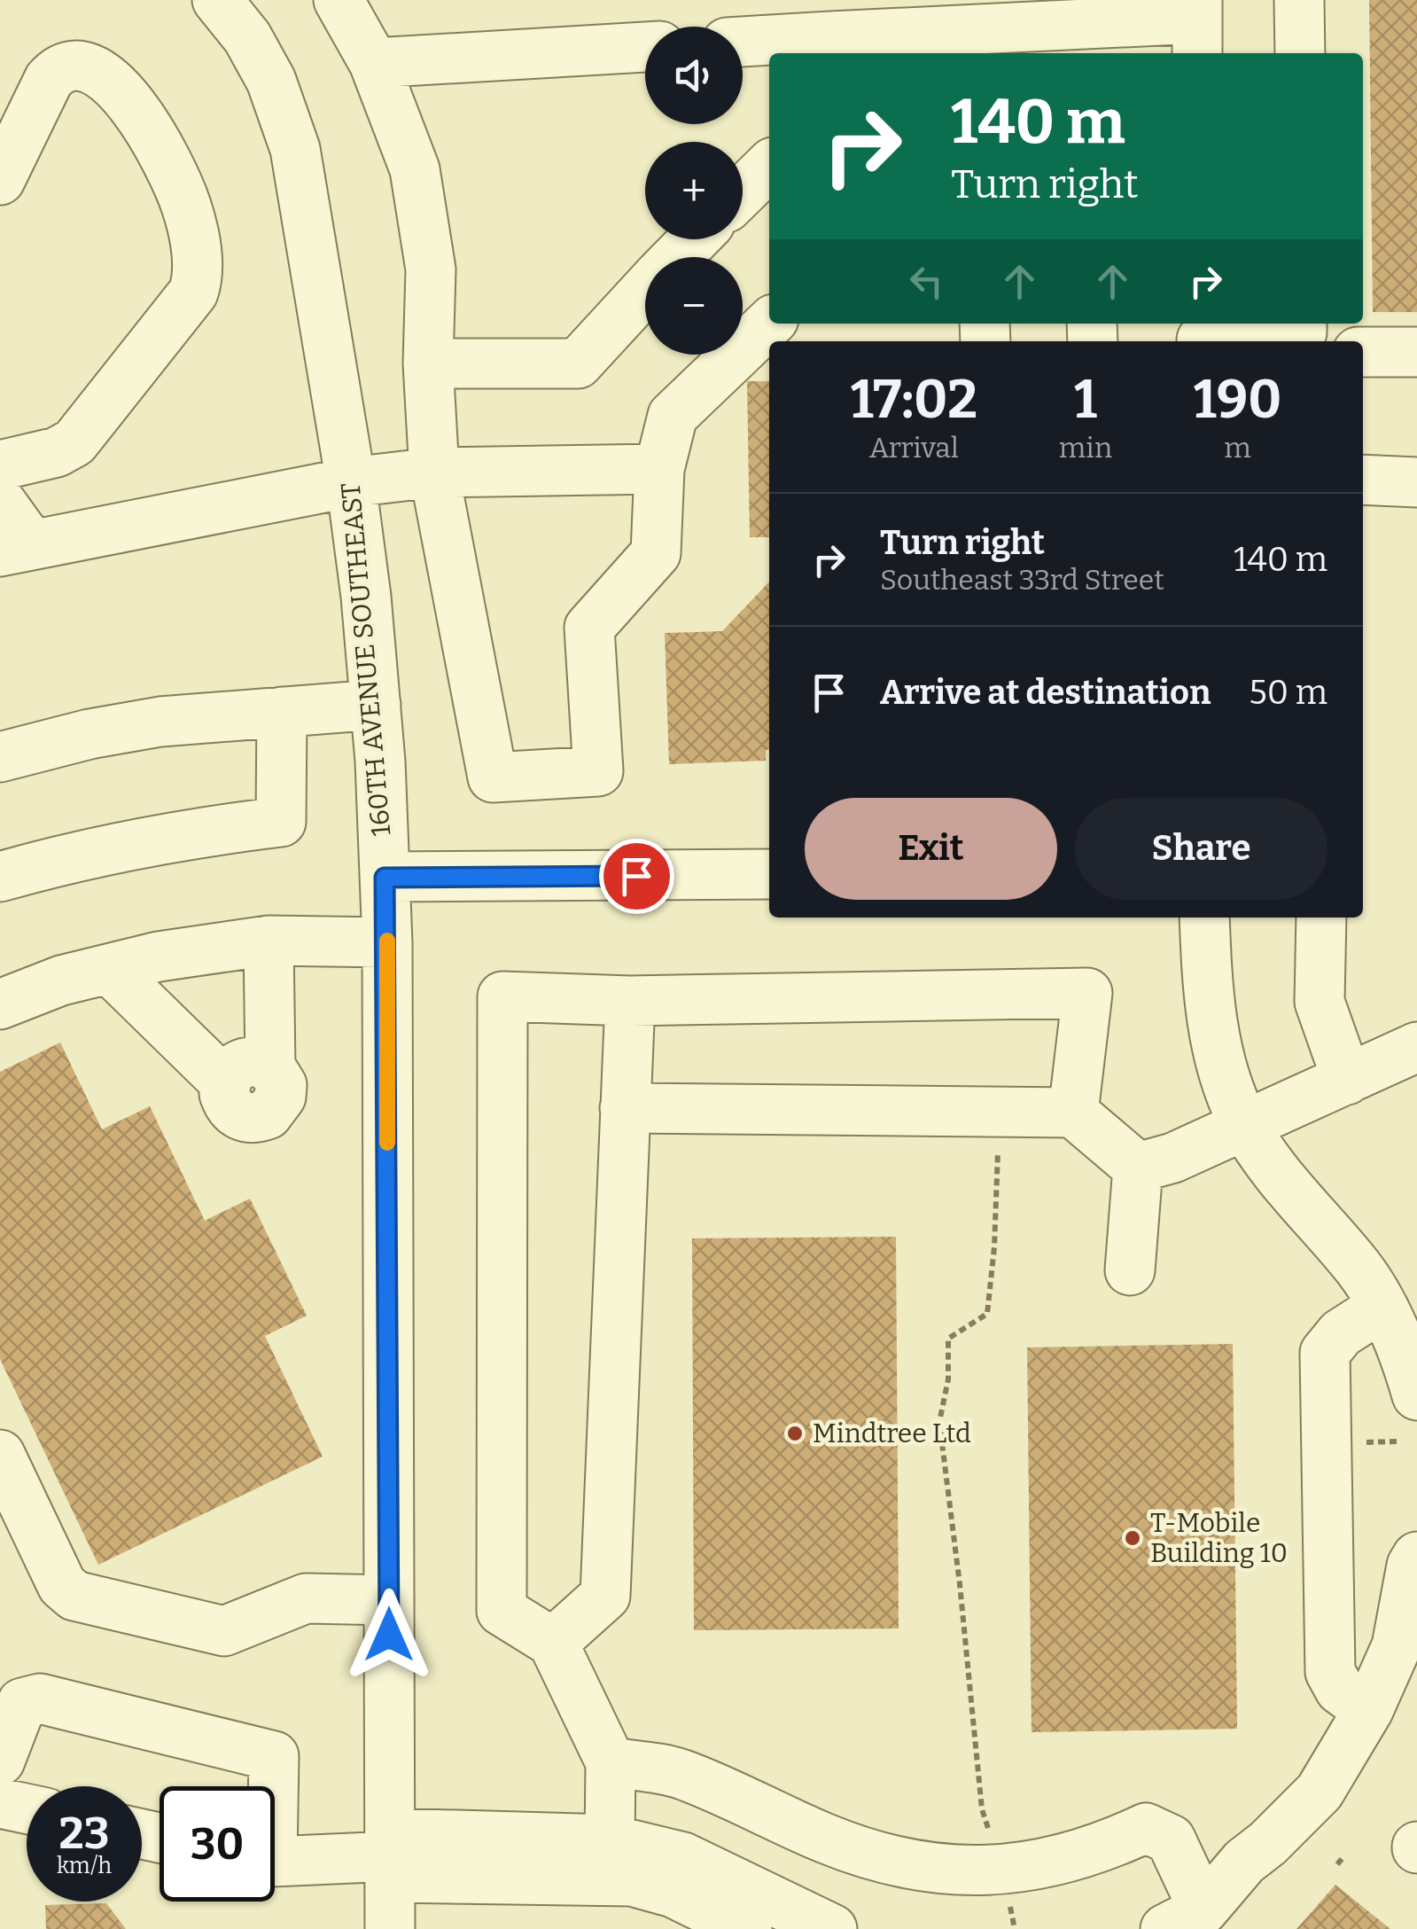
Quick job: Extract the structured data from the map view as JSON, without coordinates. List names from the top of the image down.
{
  "streets": {
    "street": ["160TH AVENUE SOUTHEAST"]
  },
  "places": ["Mindtree Ltd", "T-Mobile Building 10"],
  "page": {
    "map_buttons": ["+", "−"],
    "turn": ["140 m", "Turn right"],
    "eta": [
      "17:02",
      "Arrival",
      "1",
      "min",
      "190",
      "m"
    ],
    "list": [
      {
        "name": "Turn right",
        "note": "Southeast 33rd Street",
        "value": "140 m"
      },
      {
        "name": "Arrive at destination",
        "value": "50 m"
      }
    ],
    "buttons": ["Exit", "Share"],
    "speed": "23 km/h",
    "limit": "30"
  }
}
